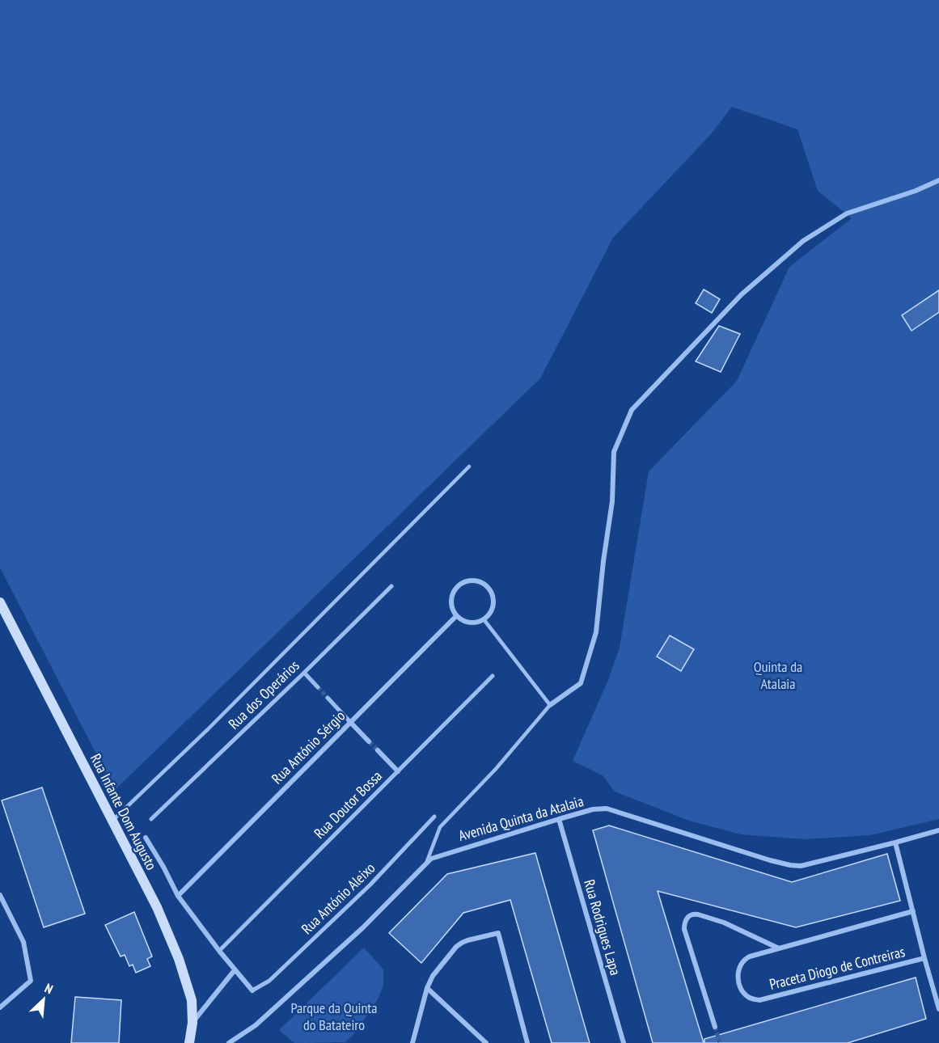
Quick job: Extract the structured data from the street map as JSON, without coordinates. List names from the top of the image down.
{
  "streets": {
    "main road": ["Rua Infante Dom Augusto"],
    "street": [
      "Rua dos Operários",
      "Rua António Sérgio",
      "Rua Doutor Bossa",
      "Avenida Quinta da Atalaia",
      "Rua António Aleixo",
      "Rua Rodrigues Lapa",
      "Praceta Diogo de Contreiras"
    ]
  },
  "crossings": [
    ["Avenida Quinta da Atalaia", "Rua Rodrigues Lapa"]
  ],
  "parks": ["Quinta da Atalaia", "Parque da Quinta do Batateiro"],
  "north": "top right"
}
